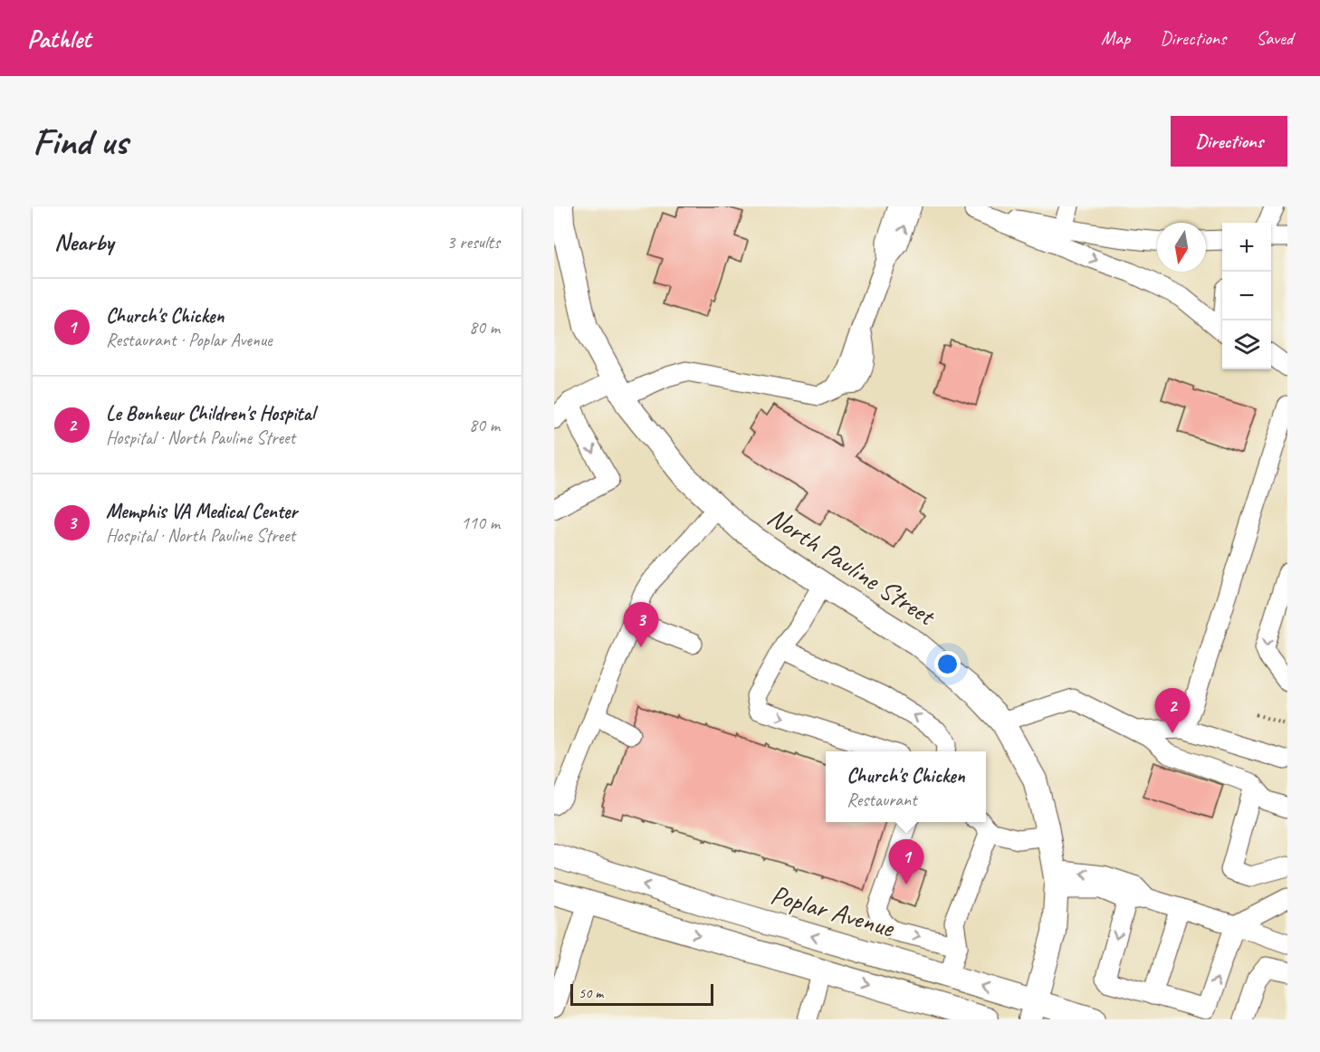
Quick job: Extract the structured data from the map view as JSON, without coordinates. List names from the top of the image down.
{
  "streets": {
    "main road": ["North Pauline Street", "Poplar Avenue"]
  },
  "crossings": [
    ["North Pauline Street", "Poplar Avenue"]
  ],
  "scale_bar": "50 m",
  "north": "bottom",
  "page": {
    "header": "Pathlet",
    "nav": ["Map", "Directions", "Saved"],
    "buttons": "Directions",
    "title": "Find us",
    "heading": ["Nearby", "3 results"],
    "map_buttons": ["+", "−"],
    "list": [
      {
        "mark": "1",
        "name": "Church's Chicken",
        "note": "Restaurant · Poplar Avenue",
        "value": "80 m"
      },
      {
        "mark": "2",
        "name": "Le Bonheur Children's Hospital",
        "note": "Hospital · North Pauline Street",
        "value": "80 m"
      },
      {
        "mark": "3",
        "name": "Memphis VA Medical Center",
        "note": "Hospital · North Pauline Street",
        "value": "110 m"
      }
    ],
    "pins": ["3", "2", "1"],
    "popup": ["Church's Chicken", "Restaurant"],
    "scale": "50 m"
  }
}
